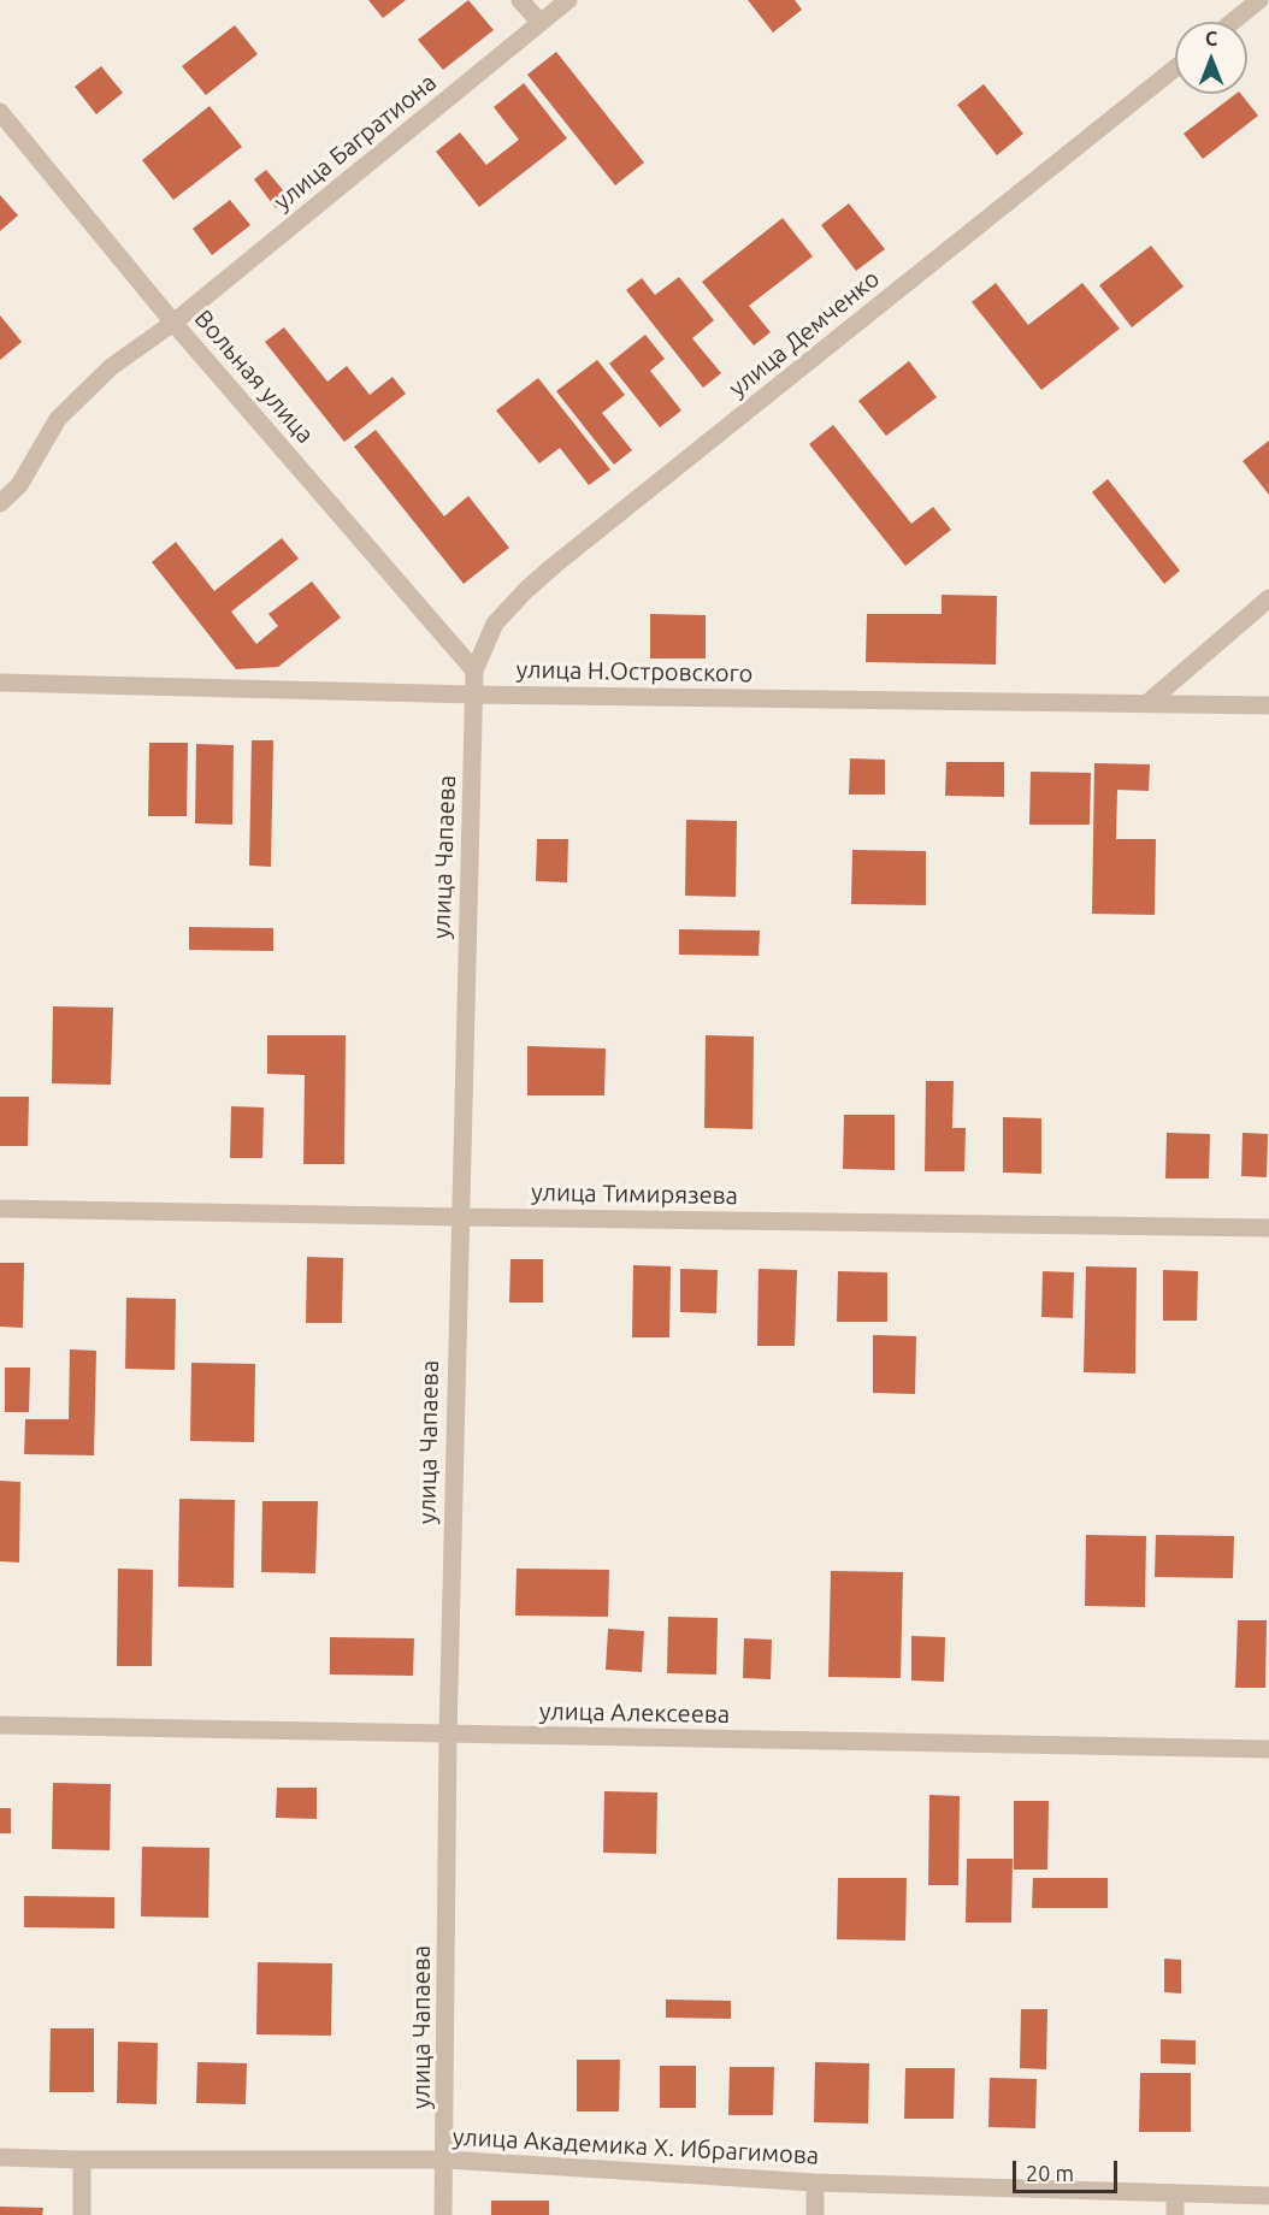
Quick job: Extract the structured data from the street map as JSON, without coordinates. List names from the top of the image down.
{
  "streets": {
    "street": [
      "улица Багратиона",
      "улица Демченко",
      "Вольная улица",
      "улица Н.Островского",
      "улица Чапаева",
      "улица Тимирязева",
      "улица Алексеева",
      "улица Академика Х. Ибрагимова"
    ]
  },
  "crossings": [
    ["улица Багратиона", "Вольная улица"],
    ["улица Демченко", "Вольная улица"],
    ["улица Демченко", "улица Чапаева"],
    ["Вольная улица", "улица Чапаева"],
    ["улица Н.Островского", "улица Чапаева"],
    ["улица Чапаева", "улица Тимирязева"],
    ["улица Чапаева", "улица Алексеева"],
    ["улица Чапаева", "улица Академика Х. Ибрагимова"]
  ],
  "scale_bar": "20 m",
  "north": "top"
}
